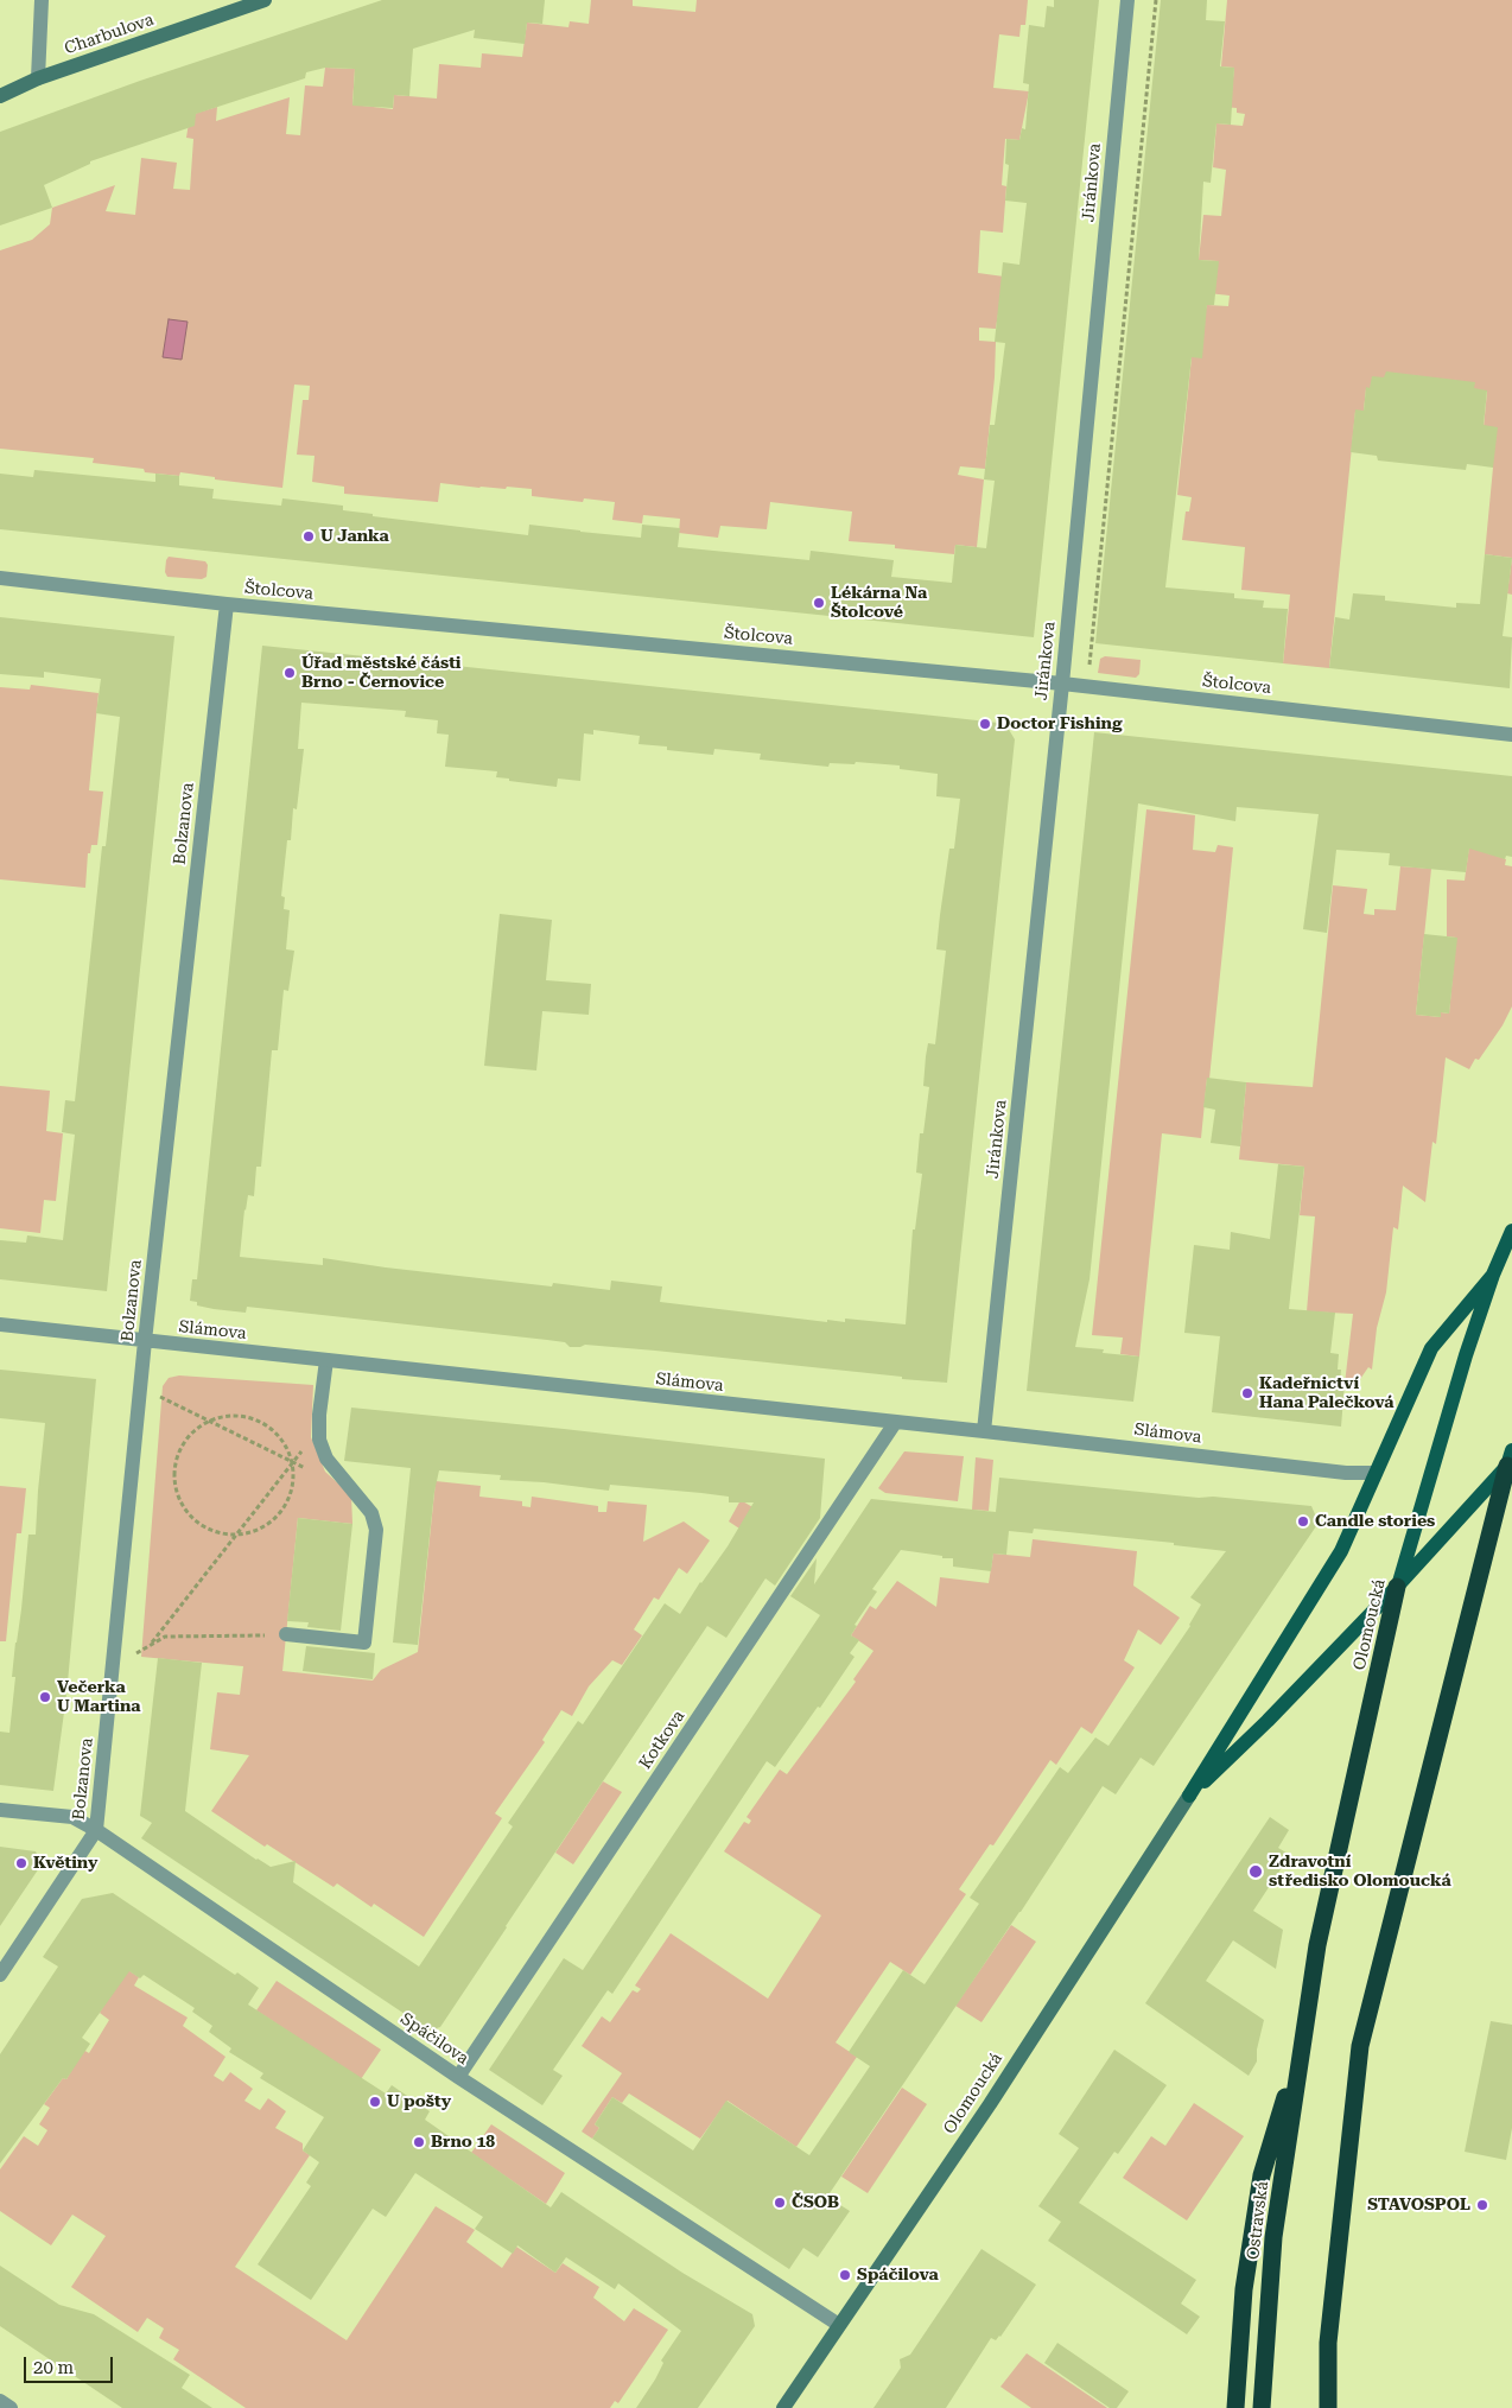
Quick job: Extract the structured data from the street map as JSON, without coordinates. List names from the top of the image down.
{
  "streets": {
    "highway": ["Olomoucká", "Ostravská"],
    "main road": ["Charbulova"],
    "street": [
      "Jiránkova",
      "Štolcova",
      "Bolzanova",
      "Slámova",
      "Kotkova",
      "Spáčilova"
    ]
  },
  "crossings": [
    ["Jiránkova", "Štolcova"],
    ["Jiránkova", "Slámova"],
    ["Štolcova", "Bolzanova"],
    ["Bolzanova", "Slámova"],
    ["Bolzanova", "Spáčilova"],
    ["Slámova", "Kotkova"],
    ["Olomoucká", "Spáčilova"],
    ["Olomoucká", "Ostravská"],
    ["Kotkova", "Spáčilova"]
  ],
  "places": [
    "U Janka",
    "Lékárna Na Štolcové",
    "Úřad městské části Brno - Černovice",
    "Doctor Fishing",
    "Kadeřnictví Hana Palečková",
    "Candle stories",
    "Večerka U Martina",
    "Květiny",
    "Zdravotní středisko Olomoucká",
    "U pošty",
    "Brno 18",
    "ČSOB",
    "STAVOSPOL",
    "Spáčilova"
  ],
  "scale_bar": "20 m"
}
